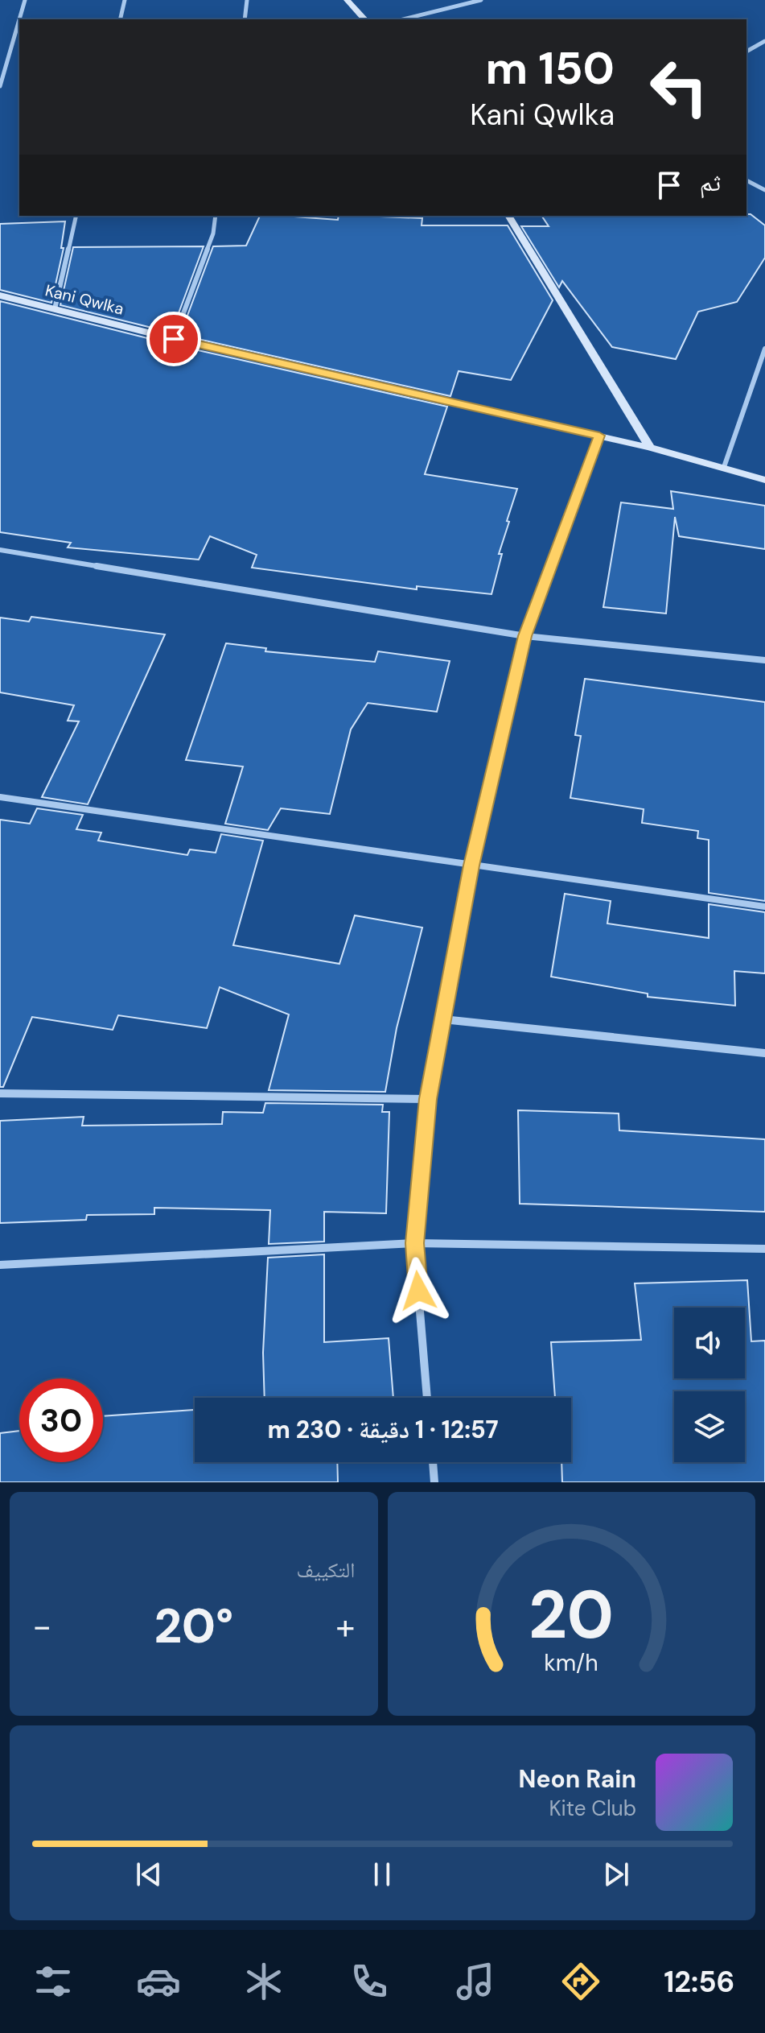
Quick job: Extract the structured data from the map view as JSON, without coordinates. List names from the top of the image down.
{
  "streets": {
    "street": ["Kani Qwlka"]
  },
  "page": {
    "turn": ["150 m", "Kani Qwlka"],
    "then": "ثم",
    "limit": "30",
    "trip": "12:57 · 1 دقيقة · 230 m",
    "tile": "التكييف",
    "heat": ["−", "20°", "+"],
    "song": ["Neon Rain", "Kite Club"],
    "tabs": "12:56",
    "gauge": ["20", "km/h"]
  }
}
